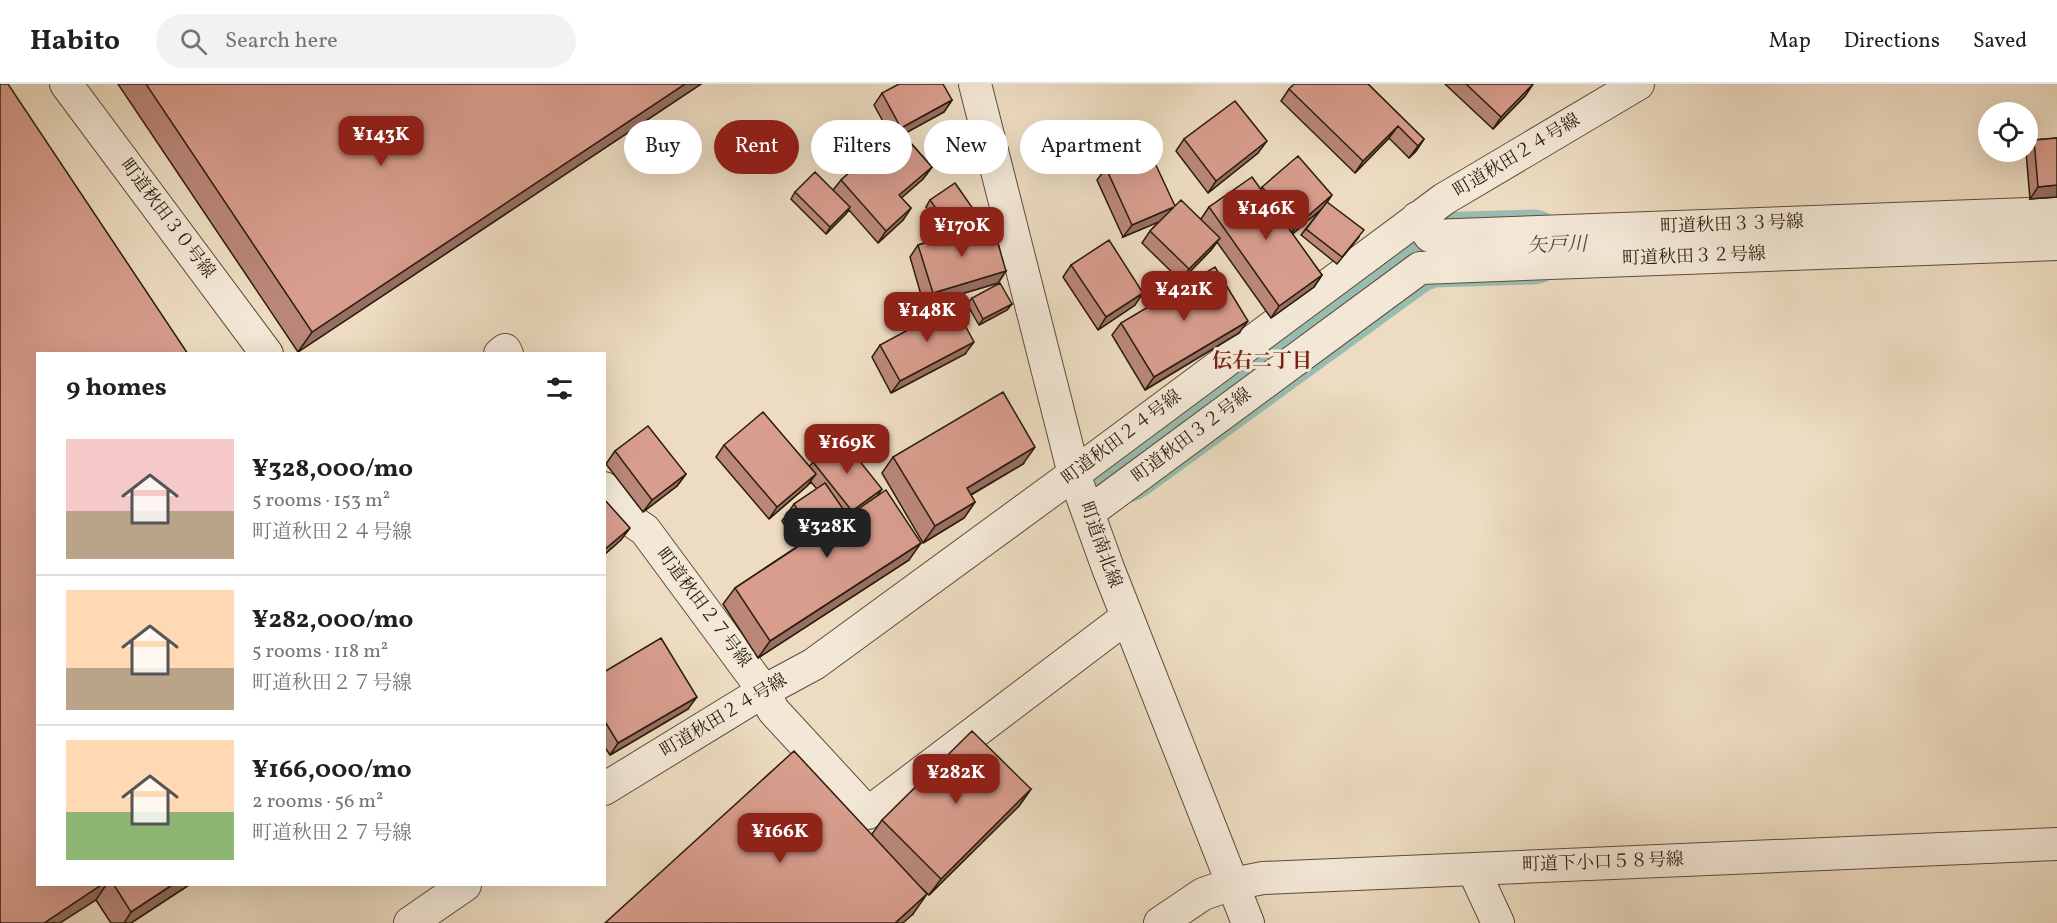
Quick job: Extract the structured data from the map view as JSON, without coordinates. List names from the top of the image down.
{
  "streets": {
    "street": [
      "町道秋田２４号線",
      "町道秋田３０号線",
      "町道秋田３３号線",
      "町道秋田３２号線",
      "町道南北線",
      "町道秋田２７号線",
      "町道下小口５８号線"
    ]
  },
  "crossings": [
    ["町道秋田２４号線", "町道秋田３３号線"],
    ["町道秋田２４号線", "町道南北線"],
    ["町道秋田２４号線", "町道秋田２７号線"],
    ["町道秋田３２号線", "町道南北線"],
    ["町道南北線", "町道秋田２７号線"],
    ["町道南北線", "町道下小口５８号線"]
  ],
  "districts": ["伝右二丁目"],
  "water": ["矢戸川"],
  "page": {
    "header": "Habito",
    "search": "Search here",
    "nav": ["Map", "Directions", "Saved"],
    "price": [
      "¥143K",
      "¥146K",
      "¥170K",
      "¥421K",
      "¥148K",
      "¥169K",
      "¥328K",
      "¥282K",
      "¥166K"
    ],
    "chip": [
      "Buy",
      "Rent",
      "Filters",
      "New",
      "Apartment"
    ],
    "heading": "9 homes",
    "list": [
      {
        "name": "¥328,000/mo",
        "note": "5 rooms · 153 m² · 町道秋田２４号線"
      },
      {
        "name": "¥282,000/mo",
        "note": "5 rooms · 118 m² · 町道秋田２７号線"
      },
      {
        "name": "¥166,000/mo",
        "note": "2 rooms · 56 m² · 町道秋田２７号線"
      }
    ]
  }
}
